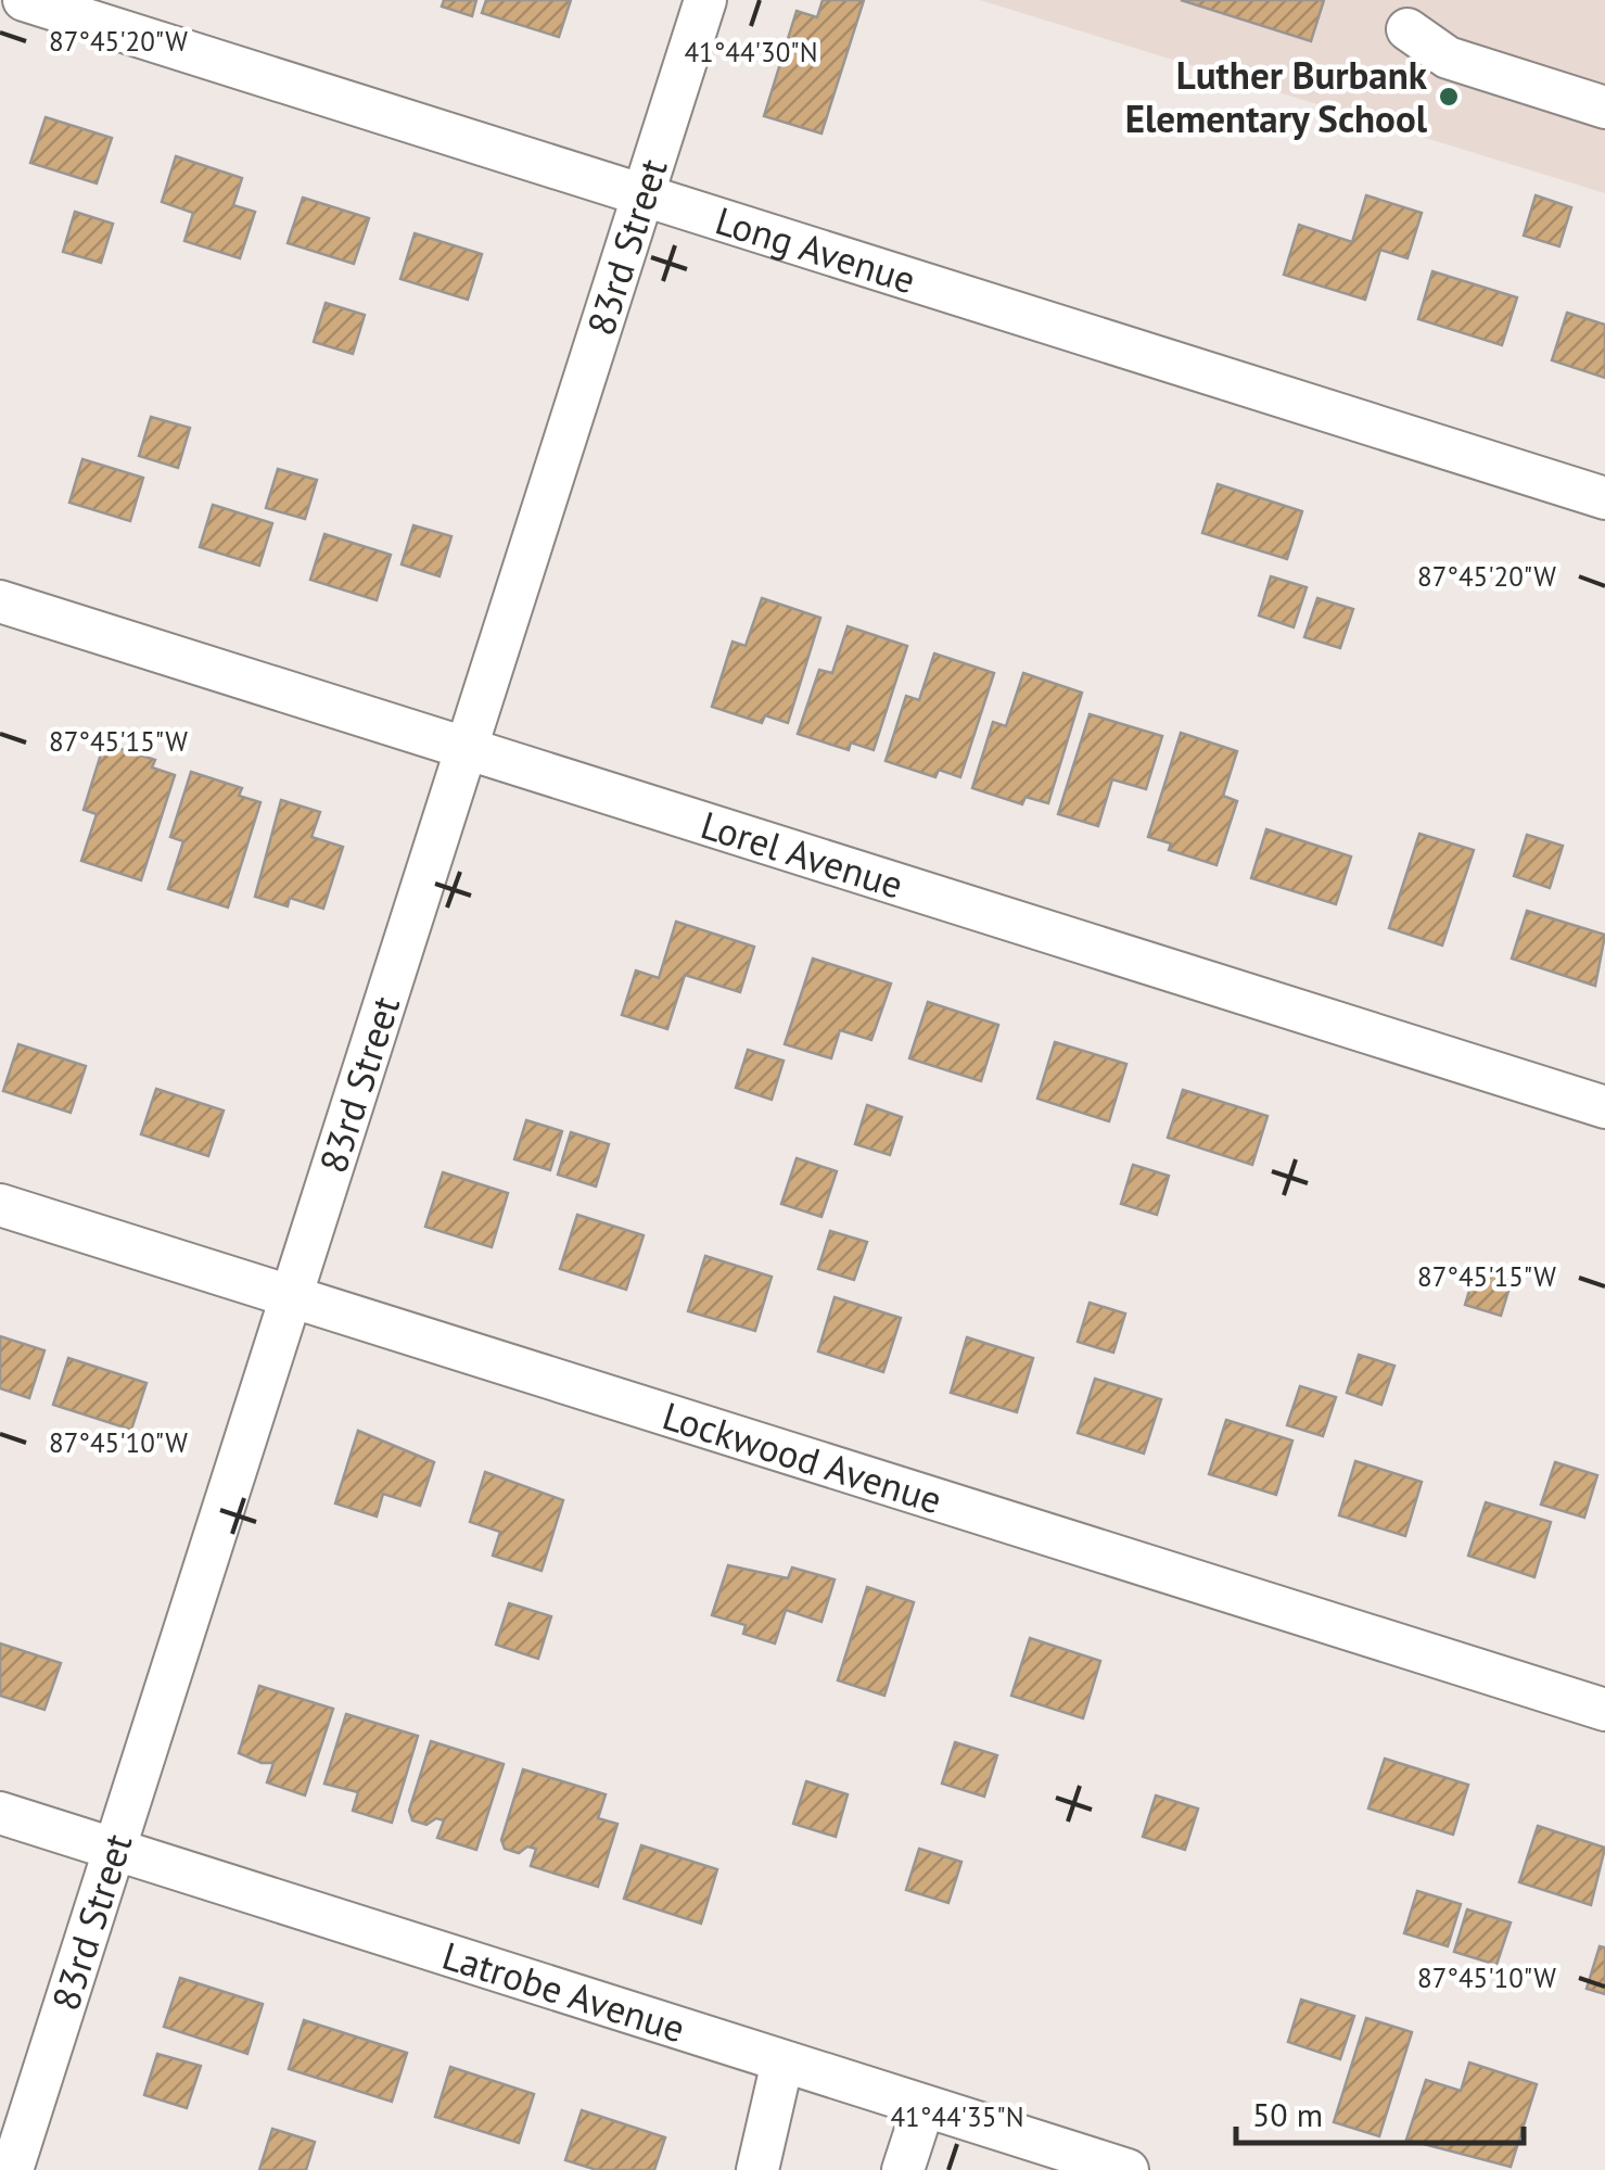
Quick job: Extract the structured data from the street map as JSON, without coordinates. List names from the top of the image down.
{
  "streets": {
    "street": [
      "83rd Street",
      "Long Avenue",
      "Lorel Avenue",
      "Lockwood Avenue",
      "Latrobe Avenue"
    ]
  },
  "crossings": [
    ["83rd Street", "Long Avenue"],
    ["83rd Street", "Lorel Avenue"],
    ["83rd Street", "Lockwood Avenue"],
    ["83rd Street", "Latrobe Avenue"]
  ],
  "places": ["Luther Burbank Elementary School"],
  "scale_bar": "50 m",
  "coordinates": [
    "87°45'20\"W",
    "41°44'30\"N",
    "87°45'15\"W",
    "87°45'10\"W",
    "41°44'35\"N"
  ]
}
